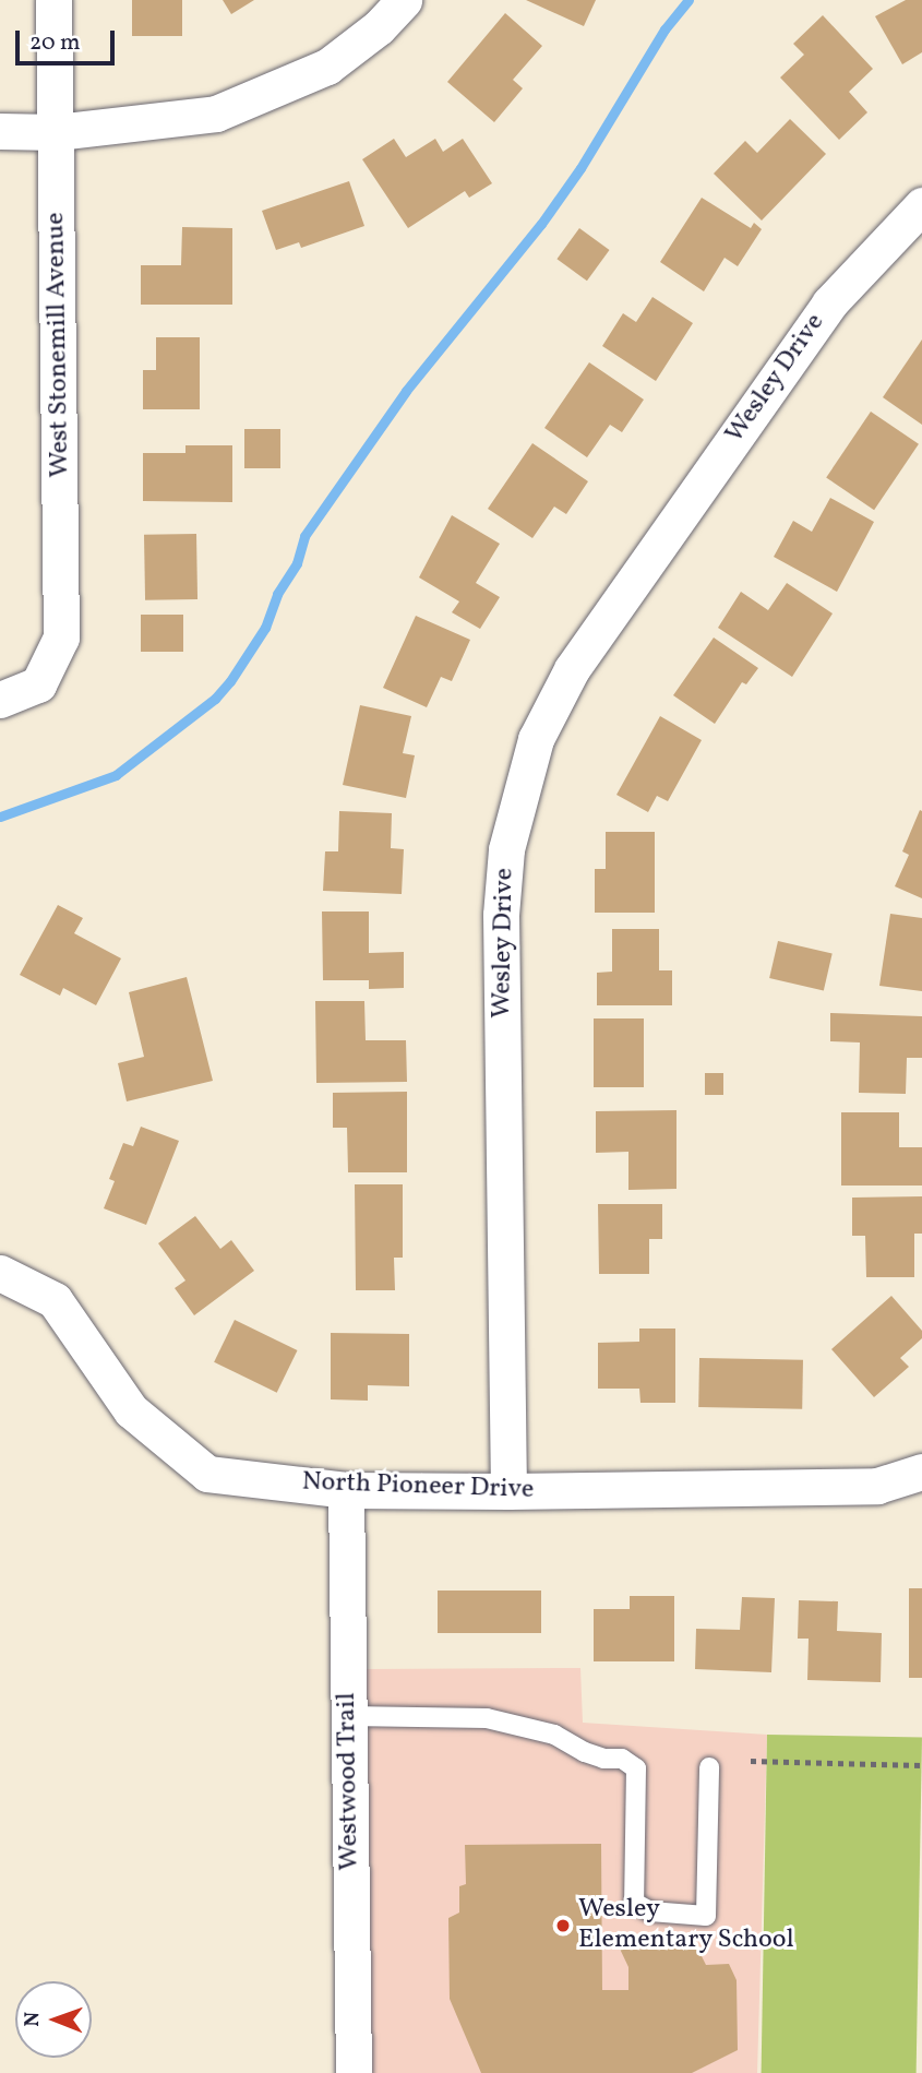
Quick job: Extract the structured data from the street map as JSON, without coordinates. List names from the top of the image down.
{
  "streets": {
    "street": [
      "West Stonemill Avenue",
      "Wesley Drive",
      "North Pioneer Drive",
      "Westwood Trail"
    ]
  },
  "crossings": [
    ["Wesley Drive", "North Pioneer Drive"],
    ["North Pioneer Drive", "Westwood Trail"]
  ],
  "places": ["Wesley Elementary School"],
  "scale_bar": "20 m",
  "north": "left"
}
